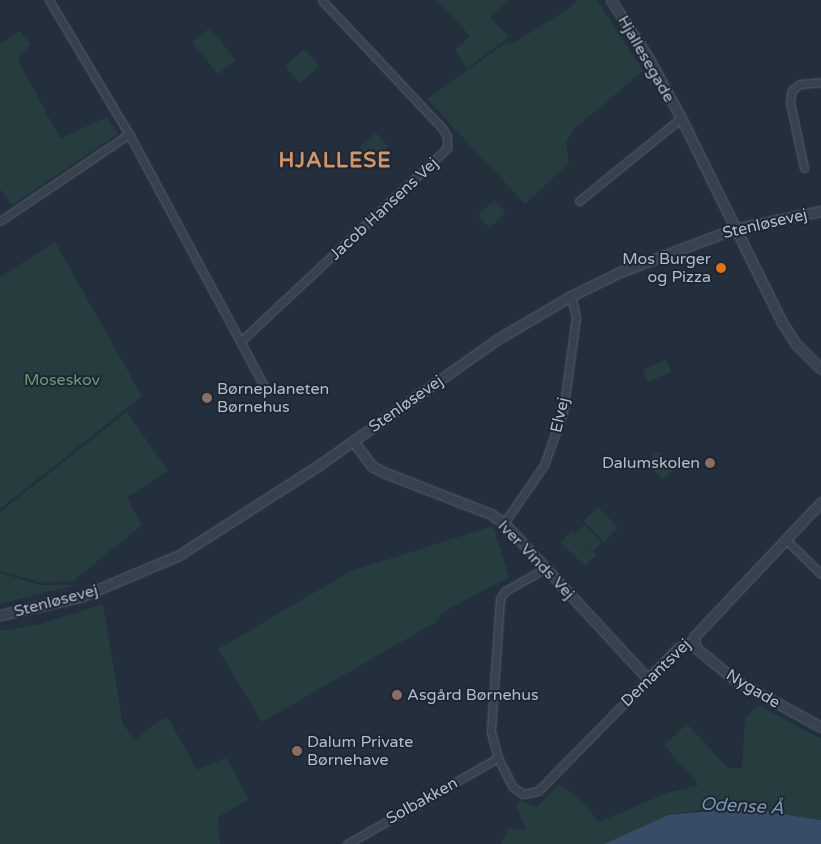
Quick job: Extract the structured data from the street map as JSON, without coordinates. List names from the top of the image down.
{
  "streets": {
    "street": [
      "Hjallesegade",
      "Jacob Hansens Vej",
      "Stenløsevej",
      "Elvej",
      "Iver Vinds Vej",
      "Demantsvej",
      "Nygade",
      "Solbakken"
    ]
  },
  "crossings": [
    ["Hjallesegade", "Stenløsevej"],
    ["Stenløsevej", "Elvej"],
    ["Stenløsevej", "Iver Vinds Vej"],
    ["Elvej", "Iver Vinds Vej"],
    ["Iver Vinds Vej", "Demantsvej"],
    ["Demantsvej", "Nygade"],
    ["Demantsvej", "Solbakken"]
  ],
  "districts": ["HJALLESE"],
  "water": ["Odense Å"],
  "parks": ["Moseskov"],
  "places": [
    "Mos Burger og Pizza",
    "Børneplaneten Børnehus",
    "Dalumskolen",
    "Asgård Børnehus",
    "Dalum Private Børnehave"
  ]
}
